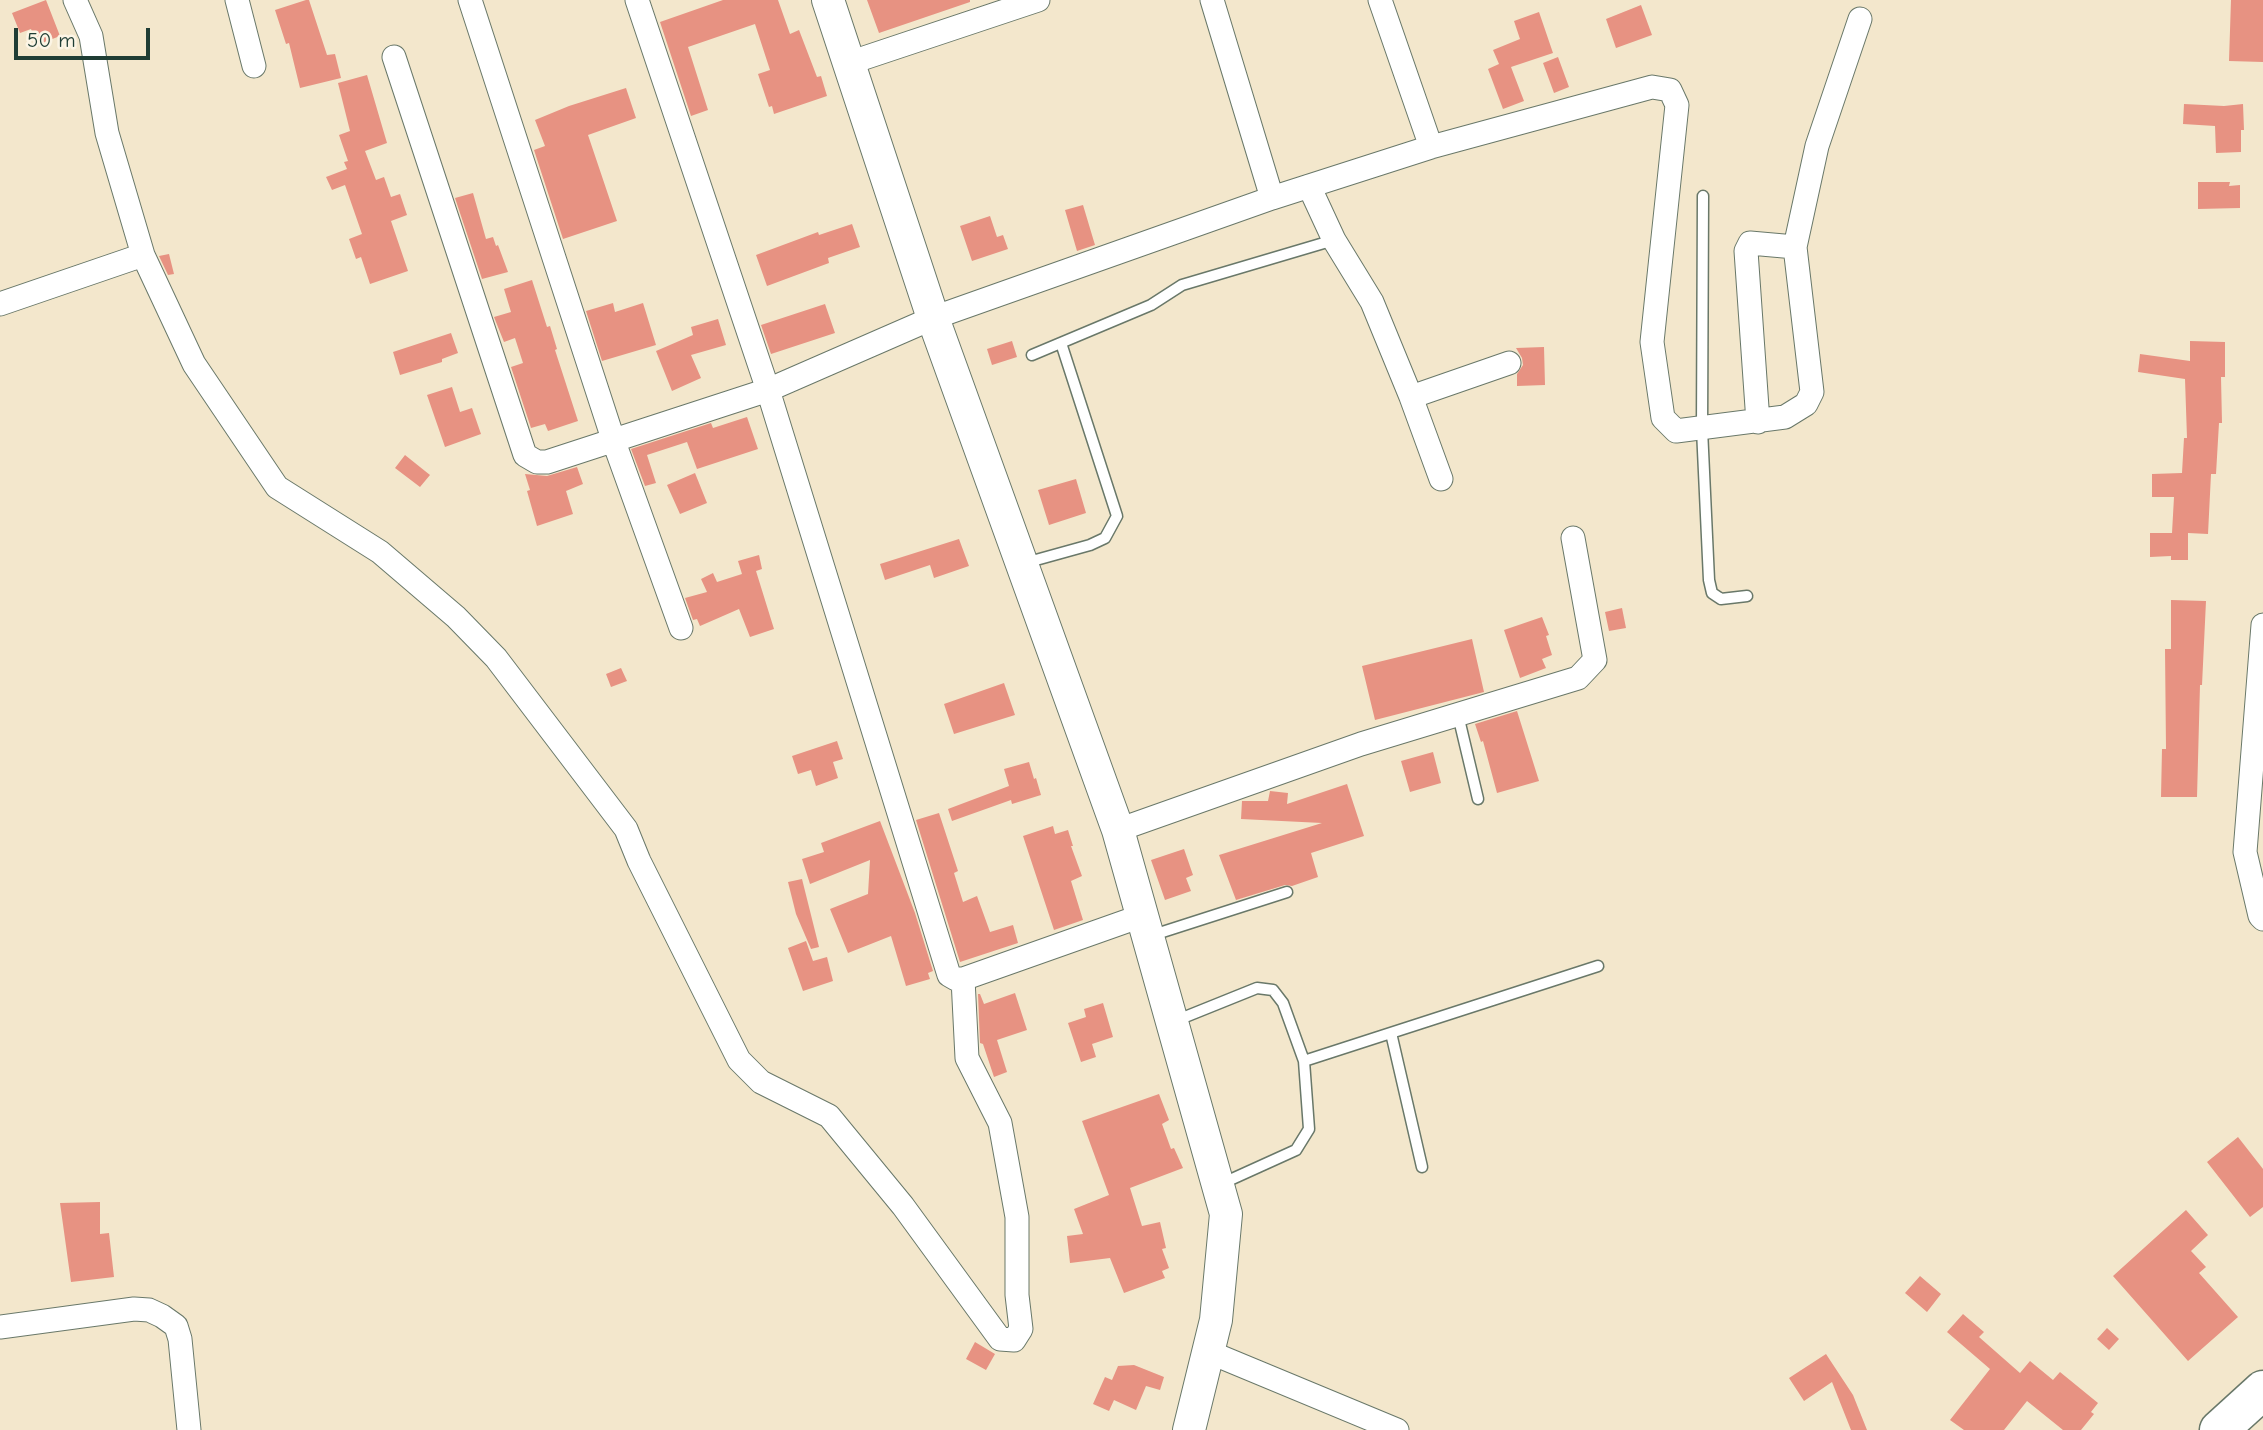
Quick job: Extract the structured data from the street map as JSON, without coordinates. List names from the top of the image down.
{
  "scale_bar": "50 m"
}
